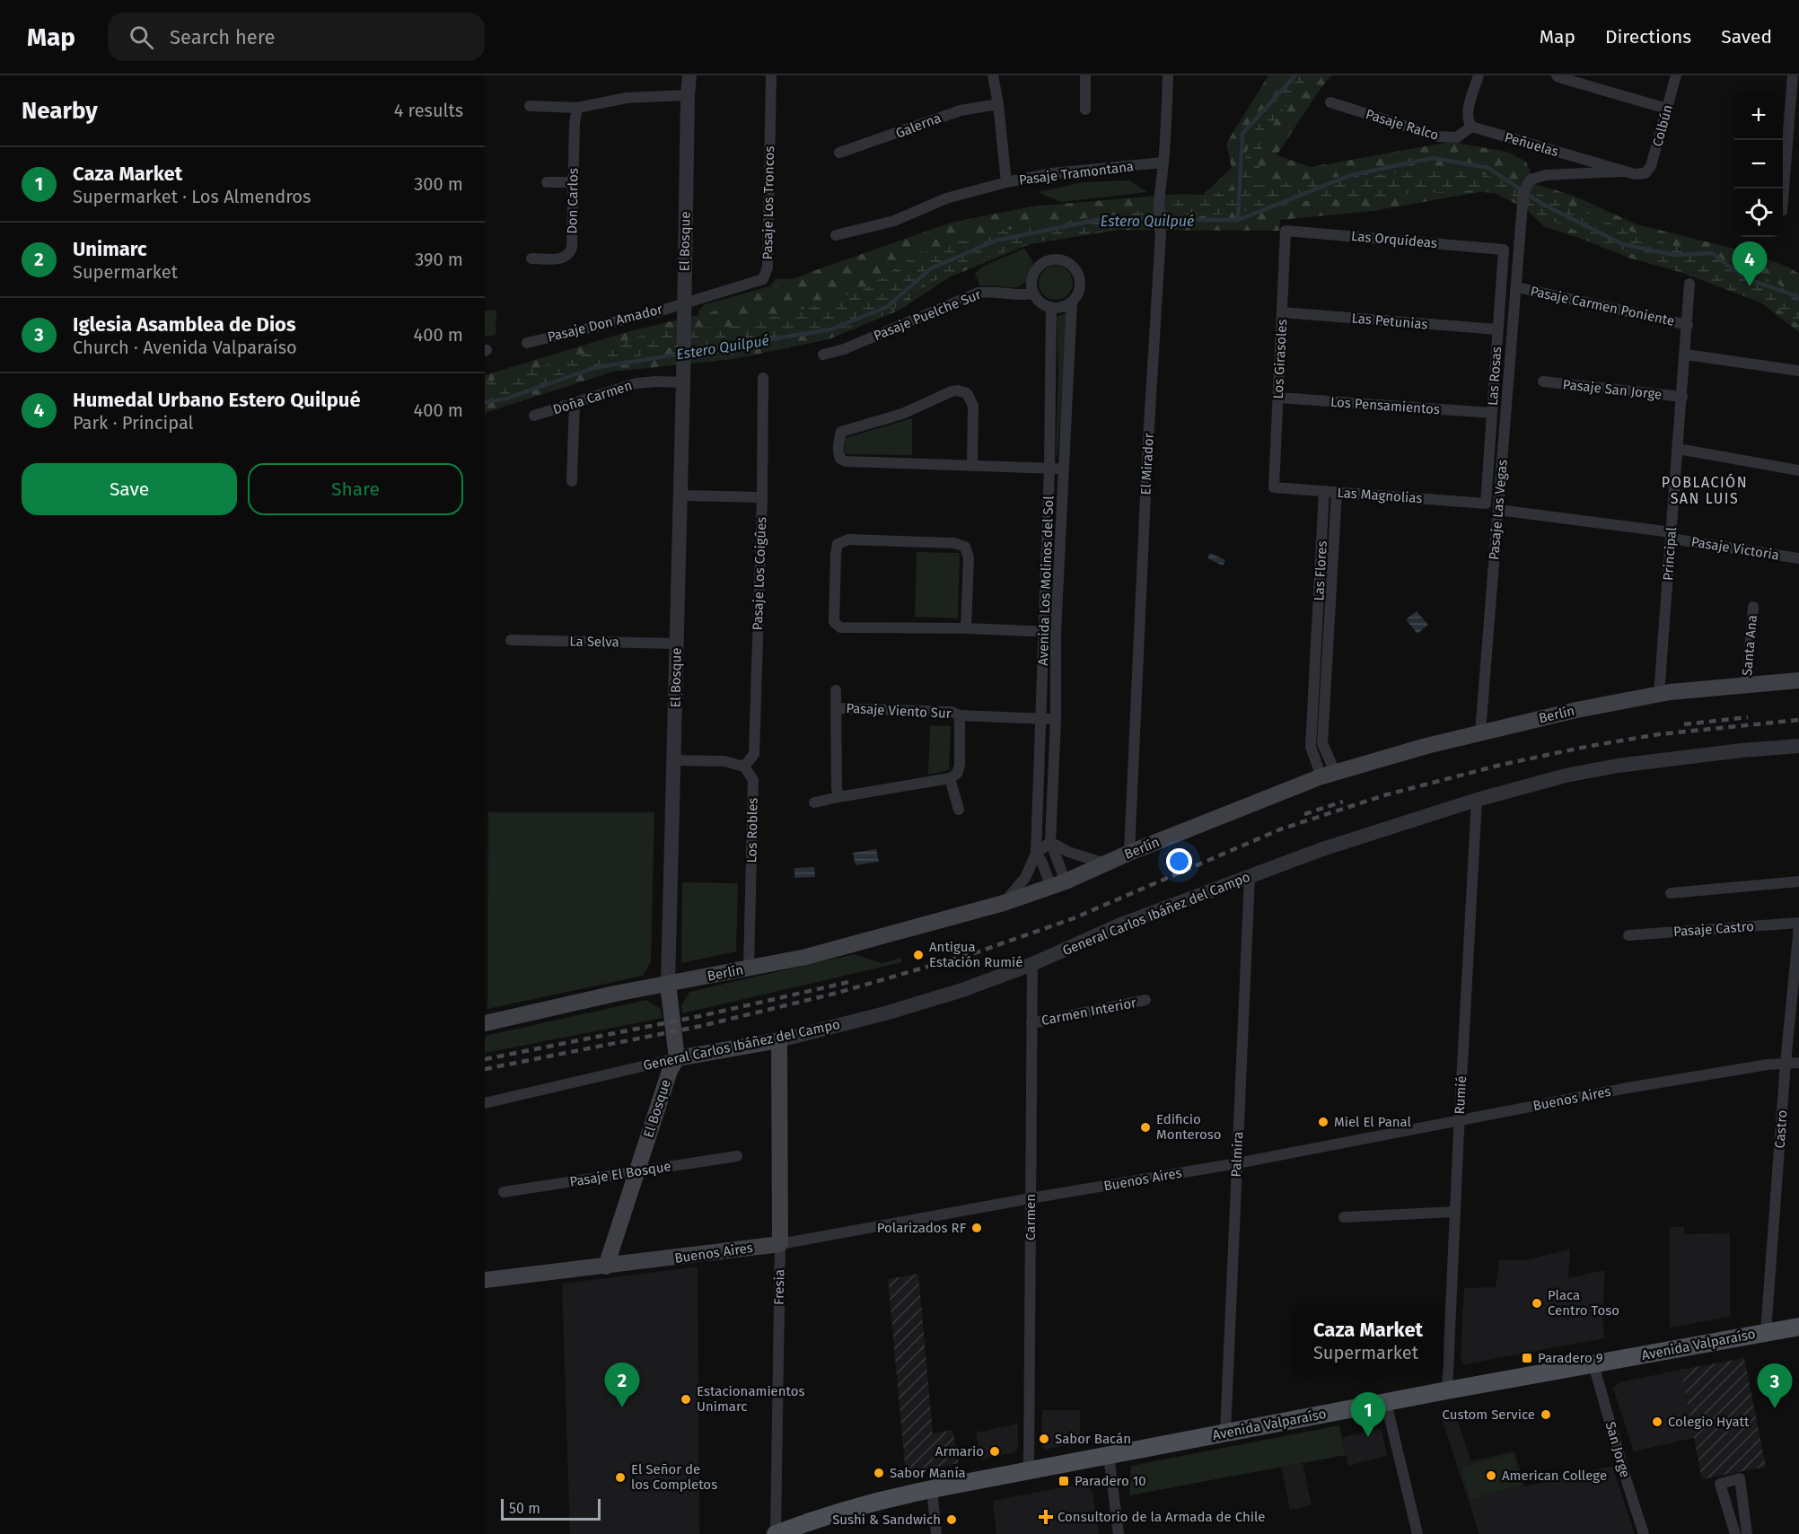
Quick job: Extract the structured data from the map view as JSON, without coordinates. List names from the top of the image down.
{
  "streets": {
    "main road": [
      "El Bosque",
      "Berlín",
      "General Carlos Ibáñez del Campo",
      "Buenos Aires",
      "Fresia",
      "Avenida Valparaíso"
    ],
    "street": [
      "Pasaje Ralco",
      "Galerna",
      "Colbún",
      "Peñuelas",
      "Pasaje Tramontana",
      "Don Carlos",
      "Pasaje Los Troncos",
      "Las Orquídeas",
      "Pasaje Carmen Poniente",
      "Pasaje Puelche Sur",
      "Las Petunias",
      "Pasaje Don Amador",
      "Los Girasoles",
      "Las Rosas",
      "Pasaje San Jorge",
      "Doña Carmen",
      "Los Pensamientos",
      "El Mirador",
      "Las Magnolias",
      "Pasaje Las Vegas",
      "Pasaje Victoria",
      "Principal",
      "Las Flores",
      "Pasaje Los Coigûes",
      "Avenida Los Molinos del Sol",
      "La Selva",
      "Santa Ana",
      "Pasaje Viento Sur",
      "Los Robles",
      "Pasaje Castro",
      "Carmen Interior",
      "Rumié",
      "Castro",
      "Palmira",
      "Pasaje El Bosque",
      "Carmen",
      "San Jorge"
    ]
  },
  "crossings": [
    ["Pasaje Ralco", "Peñuelas"],
    ["Colbún", "Peñuelas"],
    ["Peñuelas", "Pasaje Las Vegas"],
    ["Pasaje Tramontana", "El Mirador"],
    ["Pasaje Los Troncos", "El Bosque"],
    ["Pasaje Los Troncos", "Pasaje Don Amador"],
    ["Las Orquídeas", "Los Girasoles"],
    ["Las Orquídeas", "Las Rosas"],
    ["El Bosque", "Pasaje Don Amador"],
    ["El Bosque", "Doña Carmen"],
    ["El Bosque", "La Selva"],
    ["El Bosque", "Berlín"],
    ["El Bosque", "General Carlos Ibáñez del Campo"],
    ["El Bosque", "Buenos Aires"],
    ["El Bosque", "Pasaje El Bosque"],
    ["Pasaje Carmen Poniente", "Pasaje Las Vegas"],
    ["Pasaje Carmen Poniente", "Principal"],
    ["Pasaje Puelche Sur", "Avenida Los Molinos del Sol"],
    ["Las Petunias", "Los Girasoles"],
    ["Las Petunias", "Las Rosas"],
    ["Los Girasoles", "Los Pensamientos"],
    ["Los Girasoles", "Las Magnolias"],
    ["Las Rosas", "Los Pensamientos"],
    ["Las Rosas", "Las Magnolias"],
    ["Pasaje San Jorge", "Principal"],
    ["El Mirador", "Berlín"],
    ["Las Magnolias", "Las Flores"],
    ["Pasaje Las Vegas", "Berlín"],
    ["Pasaje Victoria", "Principal"],
    ["Principal", "Berlín"],
    ["Las Flores", "Berlín"],
    ["Pasaje Los Coigûes", "Los Robles"],
    ["Avenida Los Molinos del Sol", "Pasaje Viento Sur"],
    ["Avenida Los Molinos del Sol", "Berlín"],
    ["Santa Ana", "Berlín"],
    ["Berlín", "Los Robles"],
    ["General Carlos Ibáñez del Campo", "Rumié"],
    ["General Carlos Ibáñez del Campo", "Palmira"],
    ["General Carlos Ibáñez del Campo", "Carmen"],
    ["General Carlos Ibáñez del Campo", "Fresia"],
    ["Pasaje Castro", "Castro"],
    ["Carmen Interior", "Carmen"],
    ["Rumié", "Buenos Aires"],
    ["Rumié", "Avenida Valparaíso"],
    ["Buenos Aires", "Castro"],
    ["Buenos Aires", "Palmira"],
    ["Buenos Aires", "Carmen"],
    ["Buenos Aires", "Fresia"],
    ["Castro", "Avenida Valparaíso"],
    ["Palmira", "Avenida Valparaíso"],
    ["Carmen", "Avenida Valparaíso"],
    ["Fresia", "Avenida Valparaíso"],
    ["Avenida Valparaíso", "San Jorge"]
  ],
  "districts": ["POBLACIÓN SAN LUIS"],
  "water": ["Estero Quilpué"],
  "places": {
    "other": [
      "Antigua Estación Rumié",
      "Miel El Panal",
      "Edificio Monteroso",
      "Polarizados RF",
      "Placa Centro Toso",
      "Estacionamientos Unimarc",
      "Custom Service",
      "Colegio Hyatt",
      "Sabor Bacán",
      "Armario",
      "Sabor Manía",
      "American College",
      "El Señor de los Completos",
      "Sushi & Sandwich"
    ],
    "transit": ["Paradero 9", "Paradero 10"],
    "health": ["Consultorio de la Armada de Chile"]
  },
  "scale_bar": "50 m",
  "page": {
    "header": "Map",
    "search": "Search here",
    "nav": ["Map", "Directions", "Saved"],
    "heading": ["Nearby", "4 results"],
    "map_buttons": ["+", "−"],
    "list": [
      {
        "mark": "1",
        "name": "Caza Market",
        "note": "Supermarket · Los Almendros",
        "value": "300 m"
      },
      {
        "mark": "2",
        "name": "Unimarc",
        "note": "Supermarket",
        "value": "390 m"
      },
      {
        "mark": "3",
        "name": "Iglesia Asamblea de Dios",
        "note": "Church · Avenida Valparaíso",
        "value": "400 m"
      },
      {
        "mark": "4",
        "name": "Humedal Urbano Estero Quilpué",
        "note": "Park · Principal",
        "value": "400 m"
      }
    ],
    "pins": [
      "4",
      "2",
      "3",
      "1"
    ],
    "buttons": ["Save", "Share"],
    "popup": ["Caza Market", "Supermarket"],
    "scale": "50 m"
  }
}
